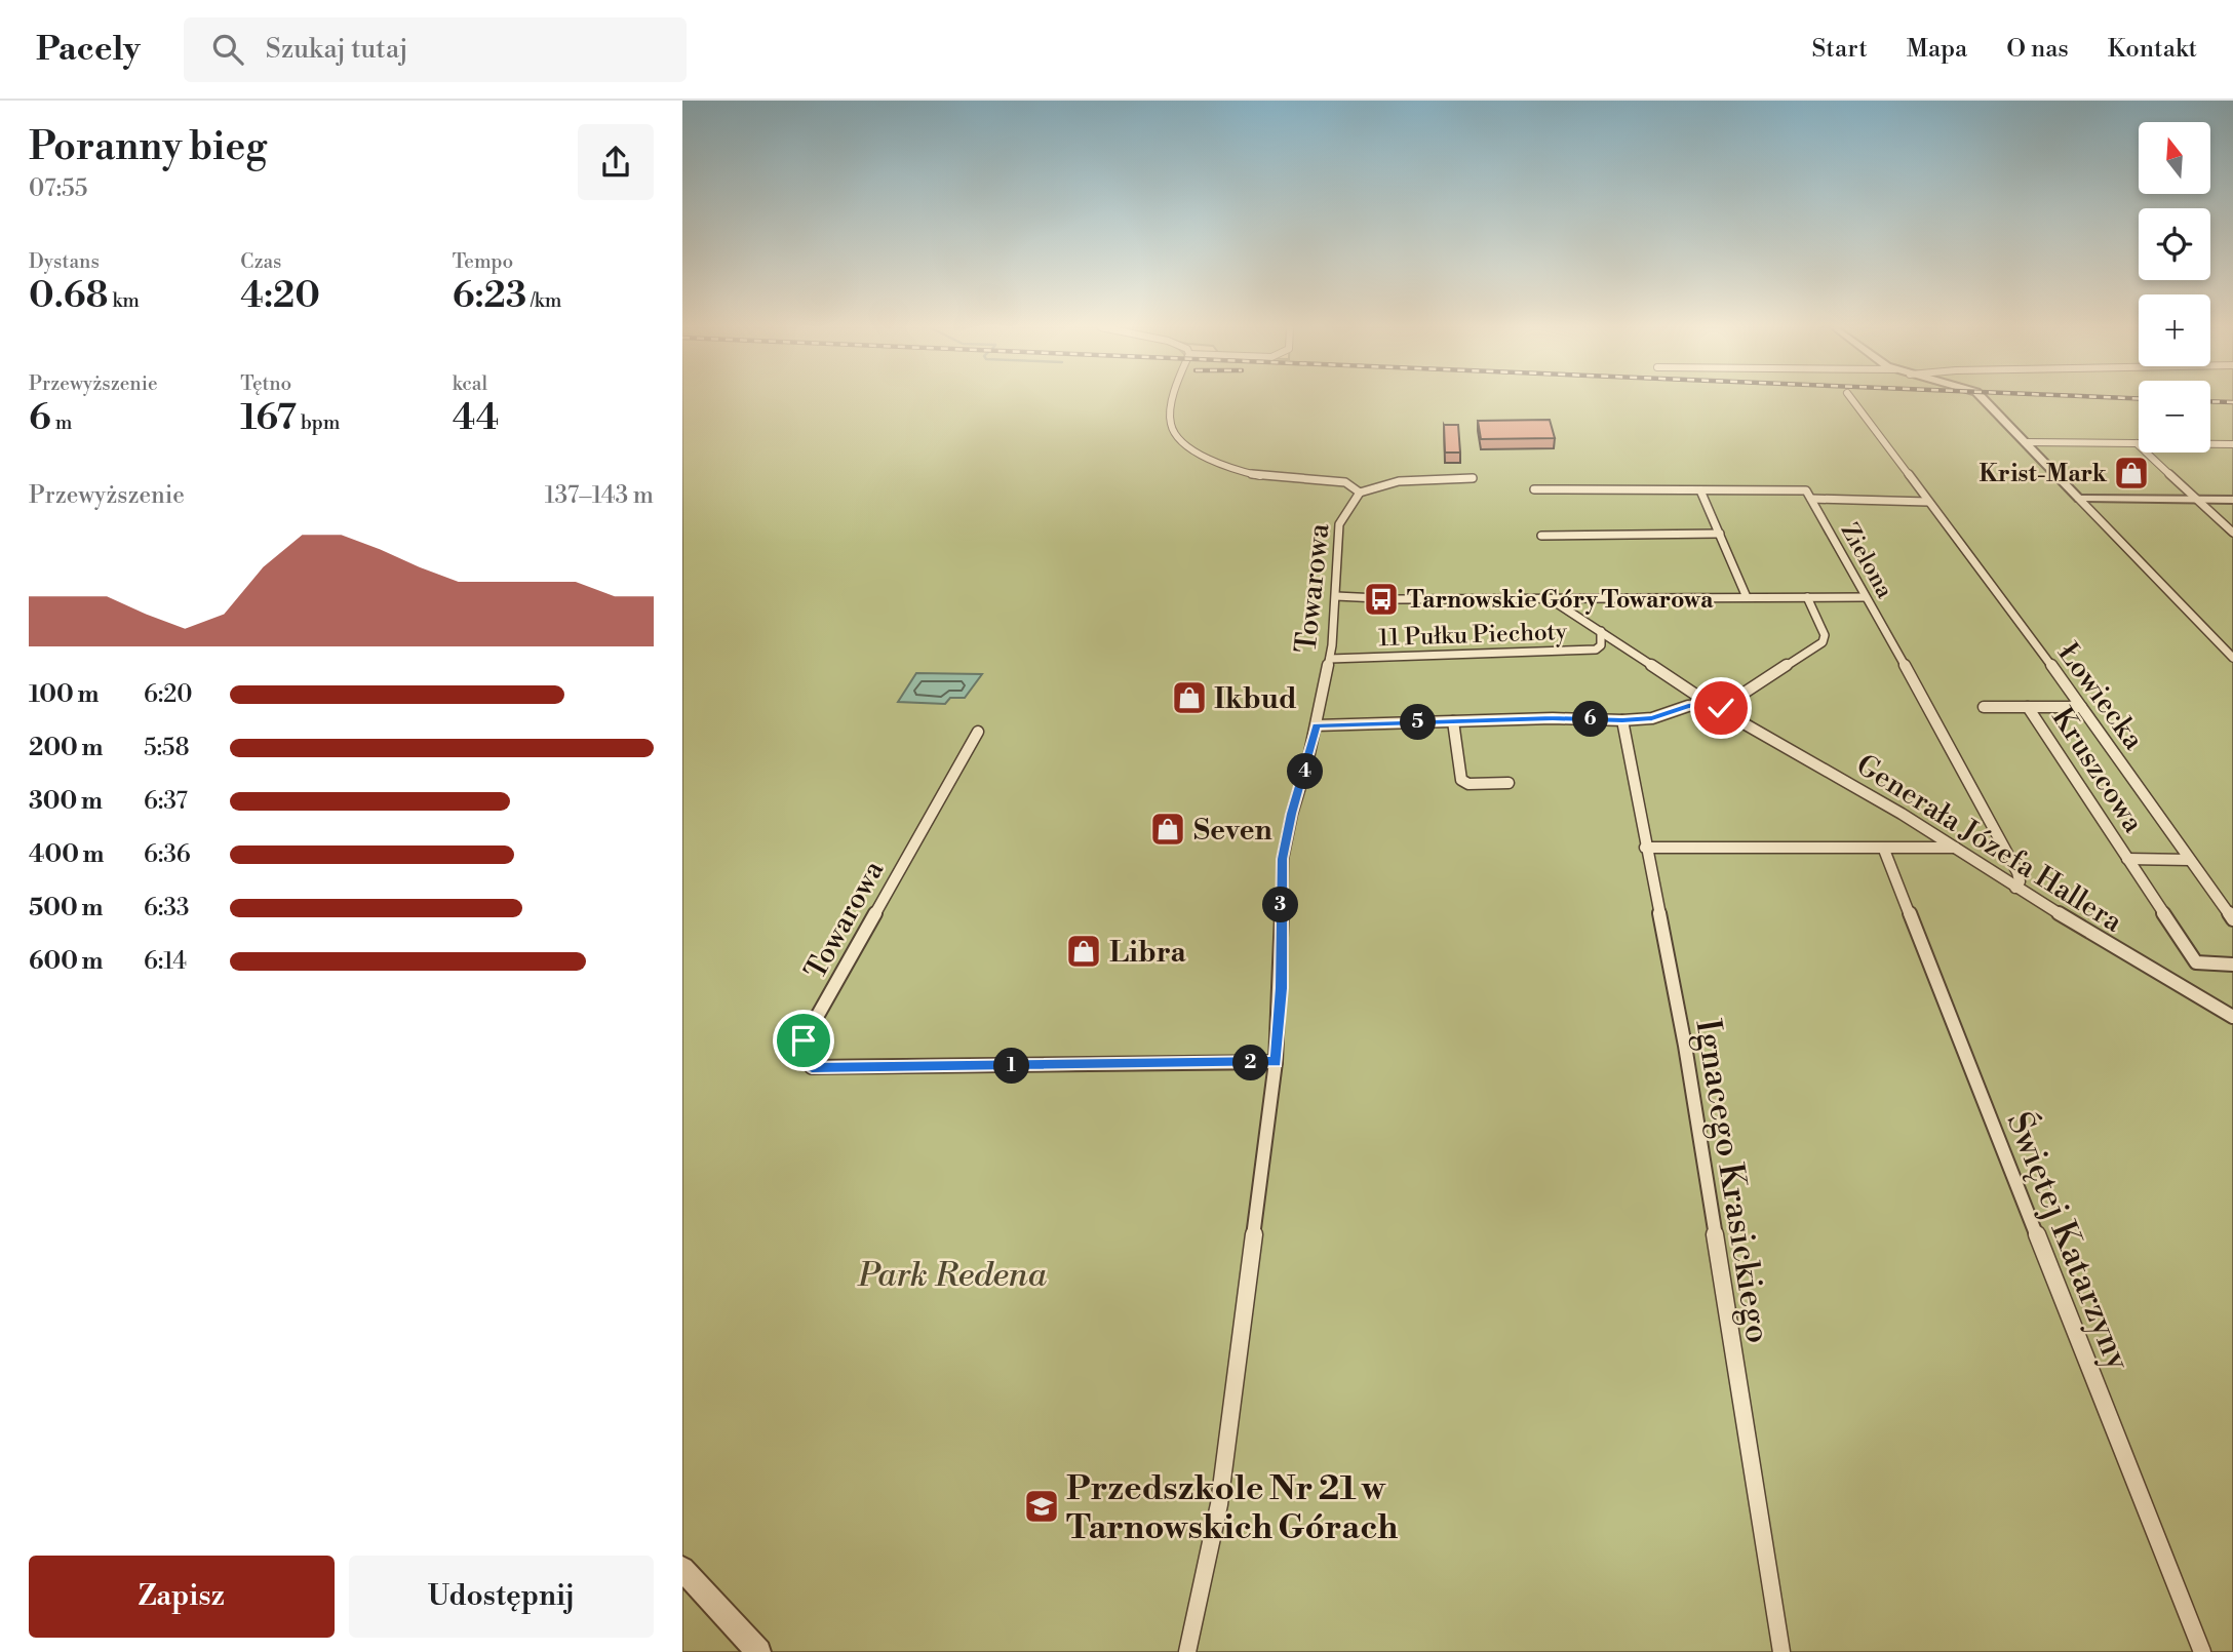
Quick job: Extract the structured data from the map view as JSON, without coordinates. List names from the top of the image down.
{
  "streets": {
    "street": [
      "Zielona",
      "Towarowa",
      "11 Pułku Piechoty",
      "Łowiecka",
      "Kruszcowa",
      "Generała Józefa Hallera",
      "Ignacego Krasickiego",
      "Świętej Katarzyny"
    ]
  },
  "crossings": [
    ["Zielona", "Generała Józefa Hallera"],
    ["Towarowa", "11 Pułku Piechoty"],
    ["11 Pułku Piechoty", "Generała Józefa Hallera"],
    ["Łowiecka", "Kruszcowa"]
  ],
  "parks": ["Park Redena"],
  "places": {
    "shop": [
      "Krist-Mark",
      "Ikbud",
      "Seven",
      "Libra"
    ],
    "bus stop": ["Tarnowskie Góry Towarowa"],
    "school or university": ["Przedszkole Nr 21 w Tarnowskich Górach"]
  },
  "north": "top",
  "page": {
    "header": "Pacely",
    "search": "Szukaj tutaj",
    "nav": [
      "Start",
      "Mapa",
      "O nas",
      "Kontakt"
    ],
    "heading": ["Poranny bieg", "07:55"],
    "map_buttons": ["+", "−"],
    "stats": [
      ["Dystans", "0.68 km"],
      ["Czas", "4:20"],
      ["Tempo", "6:23 /km"],
      ["Przewyższenie", "6 m"],
      ["Tętno", "167 bpm"],
      ["kcal", "44"]
    ],
    "chart": ["Przewyższenie", "137–143 m"],
    "list": [
      {
        "name": "100 m",
        "note": "6:20"
      },
      {
        "name": "200 m",
        "note": "5:58"
      },
      {
        "name": "300 m",
        "note": "6:37"
      },
      {
        "name": "400 m",
        "note": "6:36"
      },
      {
        "name": "500 m",
        "note": "6:33"
      },
      {
        "name": "600 m",
        "note": "6:14"
      }
    ],
    "pins": [
      "6",
      "5",
      "4",
      "3",
      "2",
      "1"
    ],
    "buttons": ["Zapisz", "Udostępnij"]
  }
}
